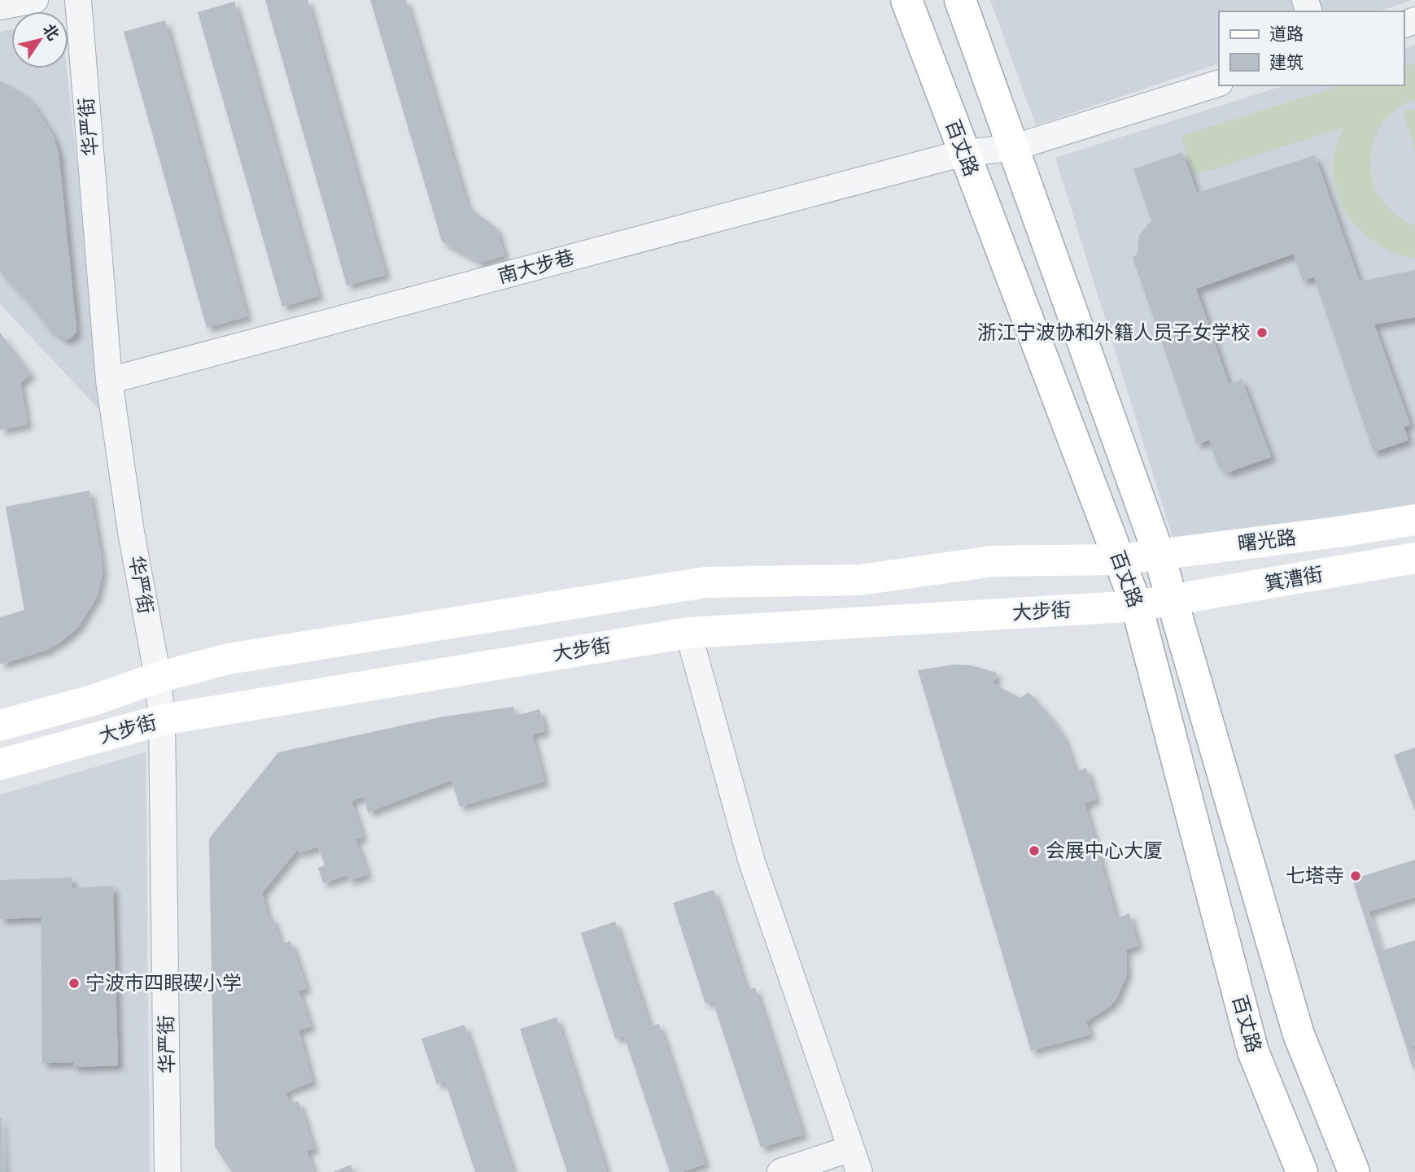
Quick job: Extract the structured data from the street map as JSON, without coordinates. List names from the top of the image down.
{
  "streets": {
    "main road": [
      "百丈路",
      "曙光路",
      "箕漕街",
      "大步街"
    ],
    "street": ["华严街", "南大步巷"]
  },
  "crossings": [
    ["华严街", "南大步巷"],
    ["华严街", "大步街"],
    ["百丈路", "南大步巷"],
    ["百丈路", "曙光路"],
    ["百丈路", "箕漕街"],
    ["百丈路", "大步街"],
    ["曙光路", "大步街"],
    ["箕漕街", "大步街"]
  ],
  "places": [
    "浙江宁波协和外籍人员子女学校",
    "会展中心大厦",
    "七塔寺",
    "宁波市四眼碶小学"
  ],
  "legend": ["道路", "建筑"],
  "north": "top right"
}
